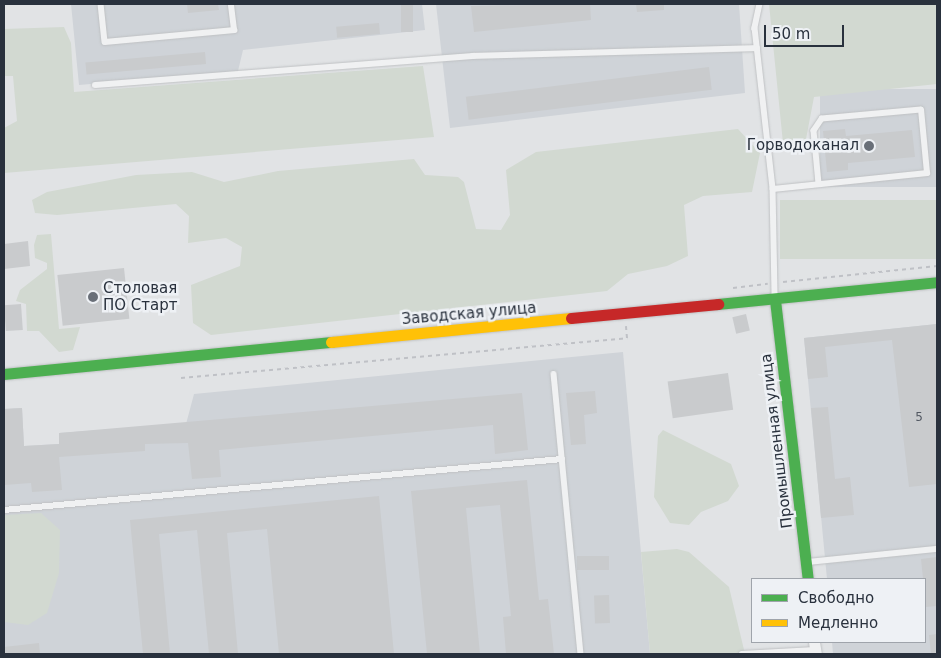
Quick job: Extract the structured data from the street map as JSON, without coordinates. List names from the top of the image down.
{
  "streets": {
    "main road": ["Заводская улица", "Промышленная улица"]
  },
  "crossings": [
    ["Заводская улица", "Промышленная улица"]
  ],
  "places": ["Горводоканал", "Столовая ПО Старт"],
  "house_numbers": ["5"],
  "legend": ["Свободно", "Медленно"],
  "scale_bar": "50 m"
}
